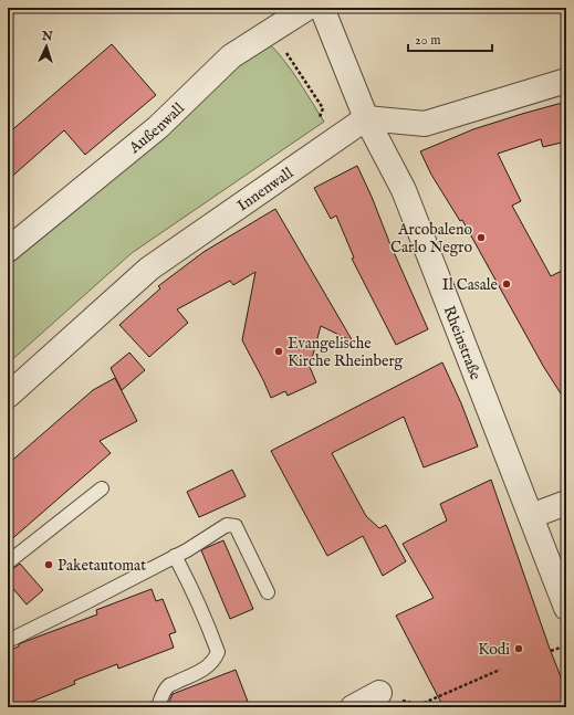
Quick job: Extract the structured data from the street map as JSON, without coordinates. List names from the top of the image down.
{
  "streets": {
    "street": ["Außenwall", "Innenwall", "Rheinstraße"]
  },
  "crossings": [
    ["Innenwall", "Rheinstraße"]
  ],
  "places": [
    "Arcobaleno Carlo Negro",
    "Il Casale",
    "Evangelische Kirche Rheinberg",
    "Paketautomat",
    "Kodi"
  ],
  "scale_bar": "20 m",
  "north": "top"
}
